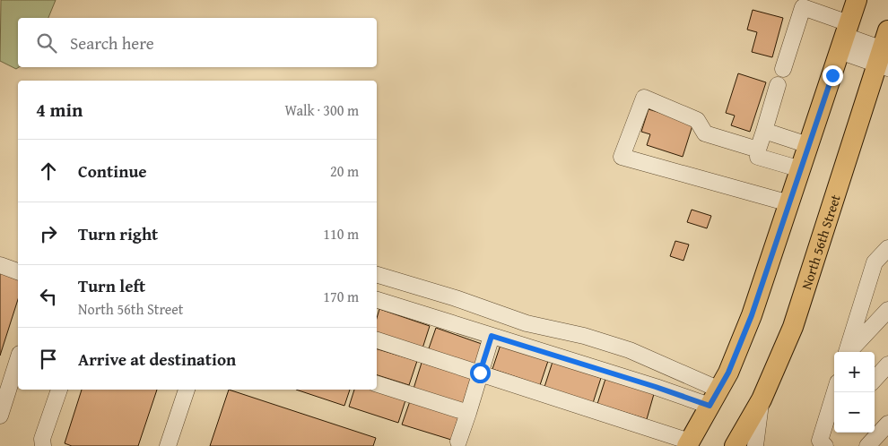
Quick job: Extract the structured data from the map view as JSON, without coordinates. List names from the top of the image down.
{
  "streets": {
    "main road": ["North 56th Street"]
  },
  "page": {
    "search": "Search here",
    "heading": ["4 min", "Walk · 300 m"],
    "list": [
      ["Continue", "20 m"],
      ["Turn right", "110 m"],
      ["Turn left", "North 56th Street", "170 m"],
      "Arrive at destination"
    ],
    "map_buttons": ["+", "−"]
  }
}
